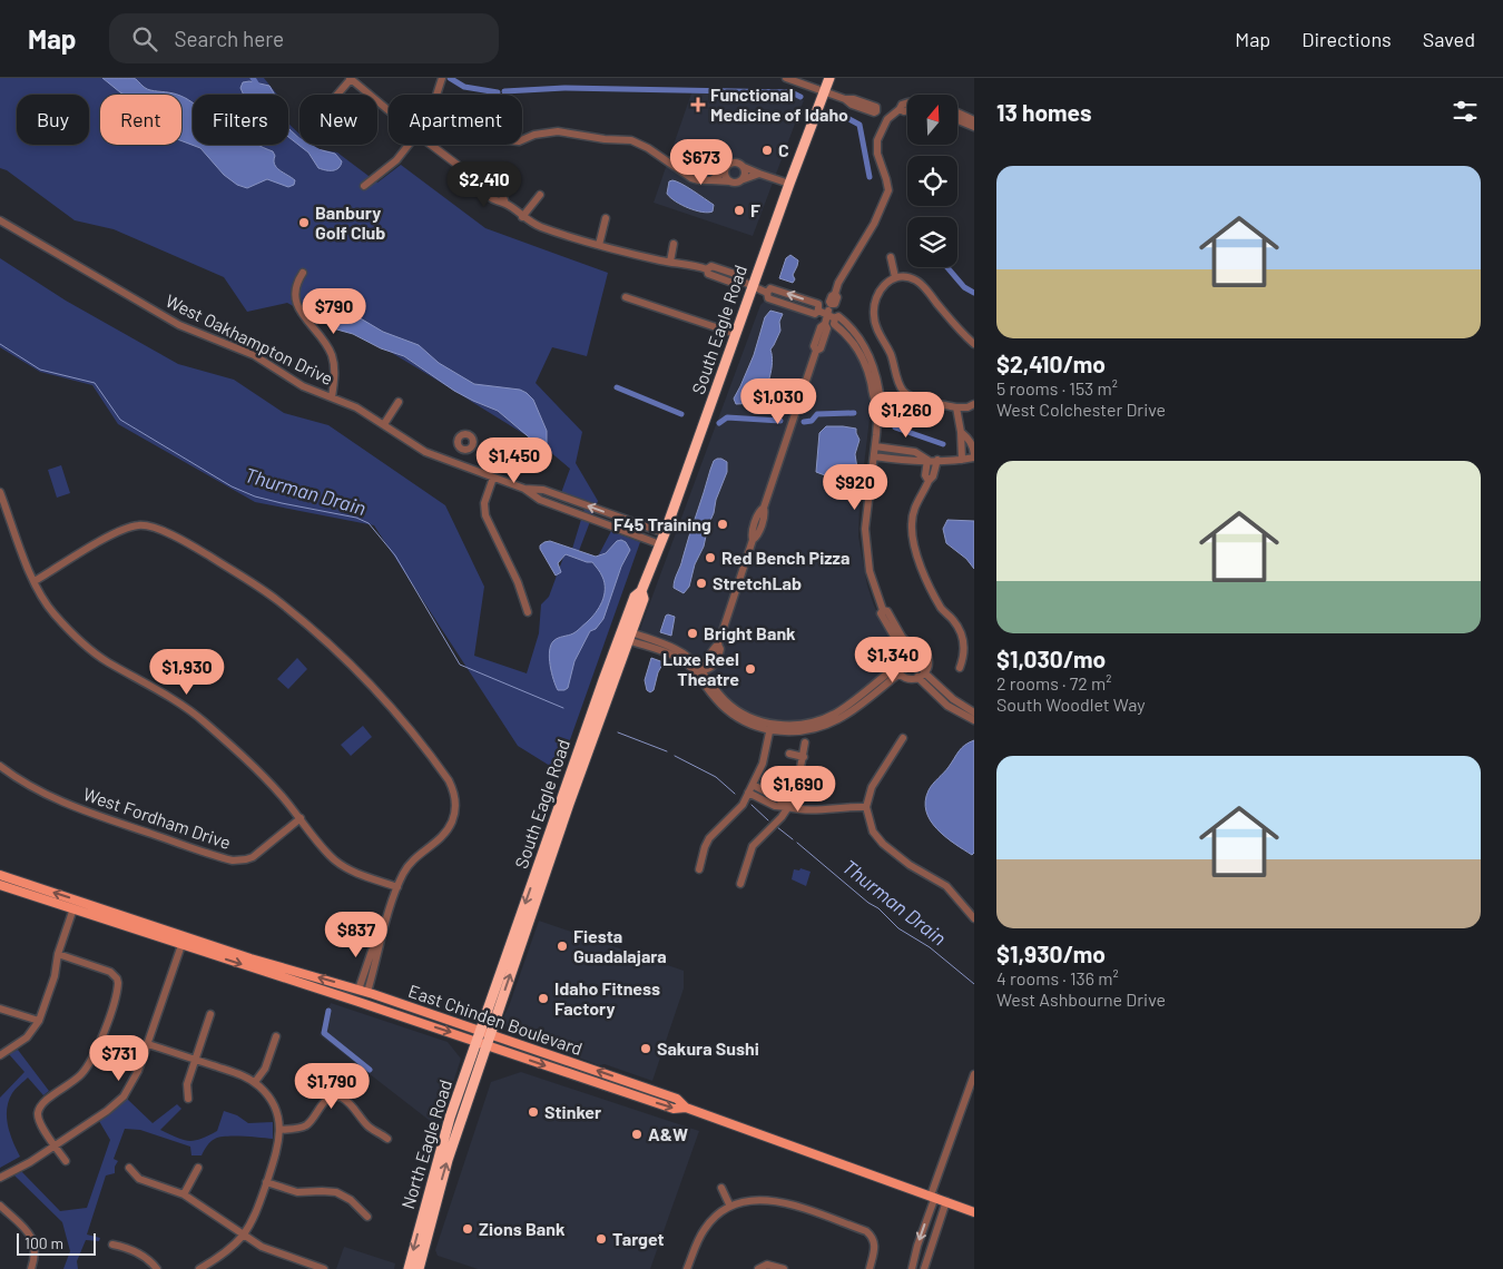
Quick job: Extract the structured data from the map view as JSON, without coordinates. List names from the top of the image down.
{
  "streets": {
    "highway": ["South Eagle Road", "North Eagle Road"],
    "main road": ["East Chinden Boulevard"],
    "street": ["West Oakhampton Drive", "West Fordham Drive"]
  },
  "crossings": [
    ["South Eagle Road", "West Oakhampton Drive"],
    ["South Eagle Road", "East Chinden Boulevard"],
    ["South Eagle Road", "North Eagle Road"],
    ["East Chinden Boulevard", "North Eagle Road"]
  ],
  "water": ["Thurman Drain"],
  "places": {
    "health": ["Functional Medicine of Idaho"],
    "other": [
      "C",
      "F",
      "Banbury Golf Club",
      "F45 Training",
      "Red Bench Pizza",
      "StretchLab",
      "Bright Bank",
      "Luxe Reel Theatre",
      "Fiesta Guadalajara",
      "Idaho Fitness Factory",
      "Sakura Sushi",
      "Stinker",
      "A&W",
      "Zions Bank",
      "Target"
    ]
  },
  "scale_bar": "100 m",
  "north": "top",
  "page": {
    "header": "Map",
    "search": "Search here",
    "nav": ["Map", "Directions", "Saved"],
    "heading": "13 homes",
    "chip": [
      "Buy",
      "Rent",
      "Filters",
      "New",
      "Apartment"
    ],
    "price": [
      "$673",
      "$2,410",
      "$790",
      "$1,030",
      "$1,260",
      "$1,450",
      "$920",
      "$1,340",
      "$1,930",
      "$1,690",
      "$837",
      "$731",
      "$1,790"
    ],
    "list": [
      {
        "name": "$2,410/mo",
        "note": "5 rooms · 153 m² · West Colchester Drive"
      },
      {
        "name": "$1,030/mo",
        "note": "2 rooms · 72 m² · South Woodlet Way"
      },
      {
        "name": "$1,930/mo",
        "note": "4 rooms · 136 m² · West Ashbourne Drive"
      }
    ],
    "scale": "100 m"
  }
}
